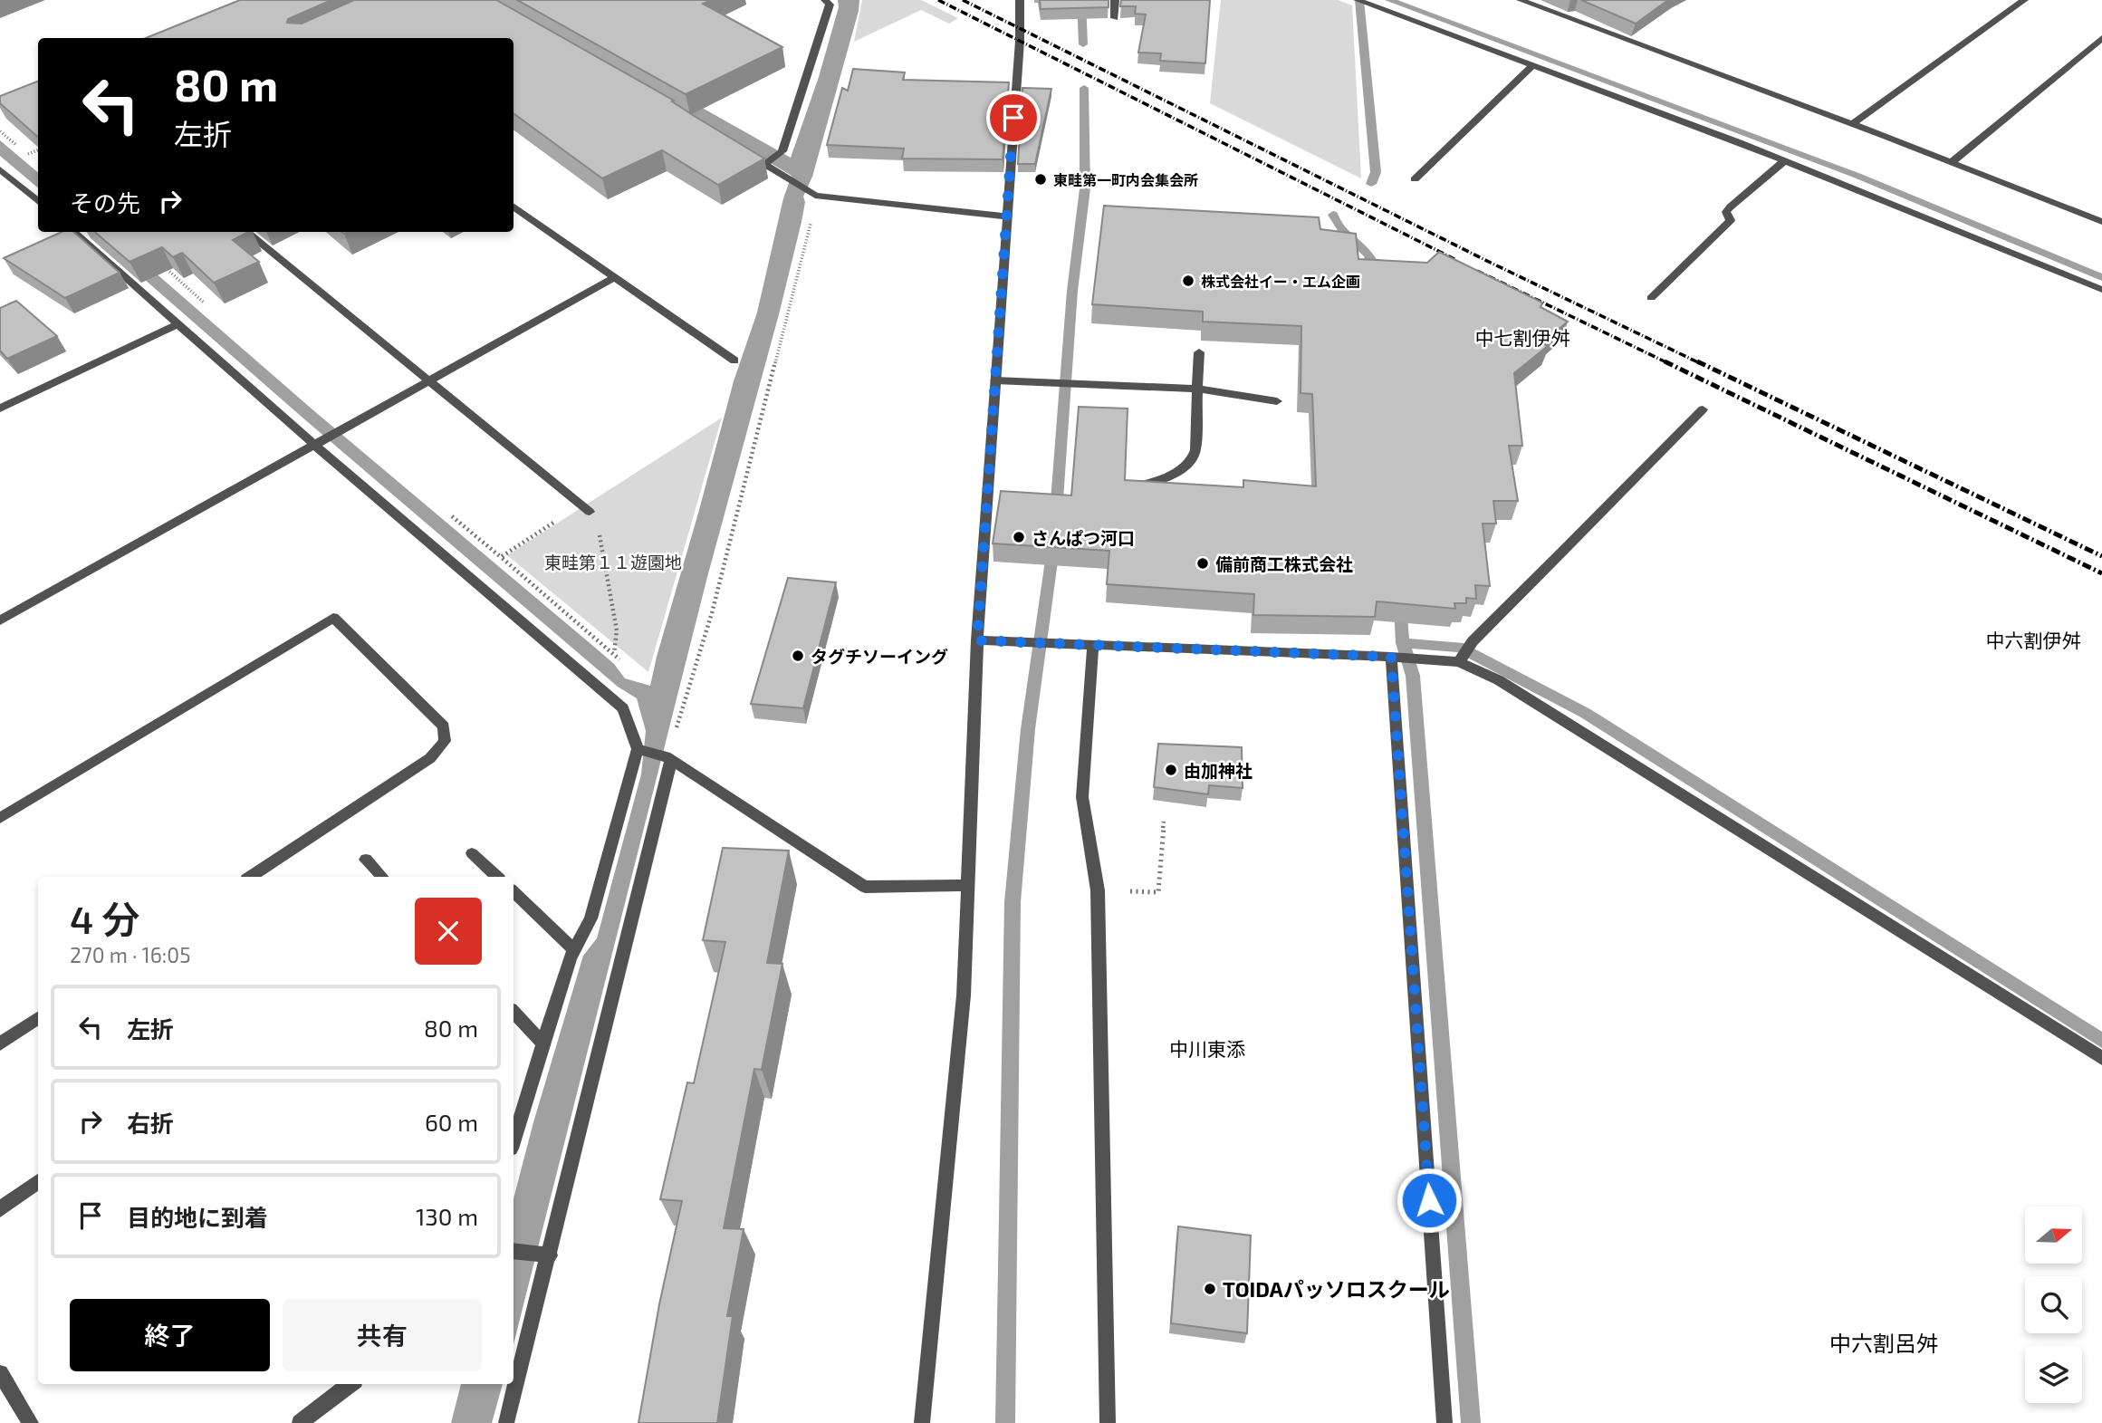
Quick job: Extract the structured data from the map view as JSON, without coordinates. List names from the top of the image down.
{
  "districts": [
    "中七割伊舛",
    "中六割伊舛",
    "中川東添",
    "中六割呂舛"
  ],
  "parks": ["東畦第１１遊園地"],
  "places": [
    "東畦第一町内会集会所",
    "株式会社イー・エム企画",
    "さんぱつ河口",
    "備前商工株式会社",
    "タグチソーイング",
    "由加神社",
    "TOIDAパッソロスクール"
  ],
  "north": "right",
  "page": {
    "turn": ["80 m", "左折"],
    "then": "その先",
    "heading": ["4 分", "270 m · 16:05"],
    "list": [
      {
        "name": "左折",
        "value": "80 m"
      },
      {
        "name": "右折",
        "value": "60 m"
      },
      {
        "name": "目的地に到着",
        "value": "130 m"
      }
    ],
    "buttons": ["終了", "共有"]
  }
}
